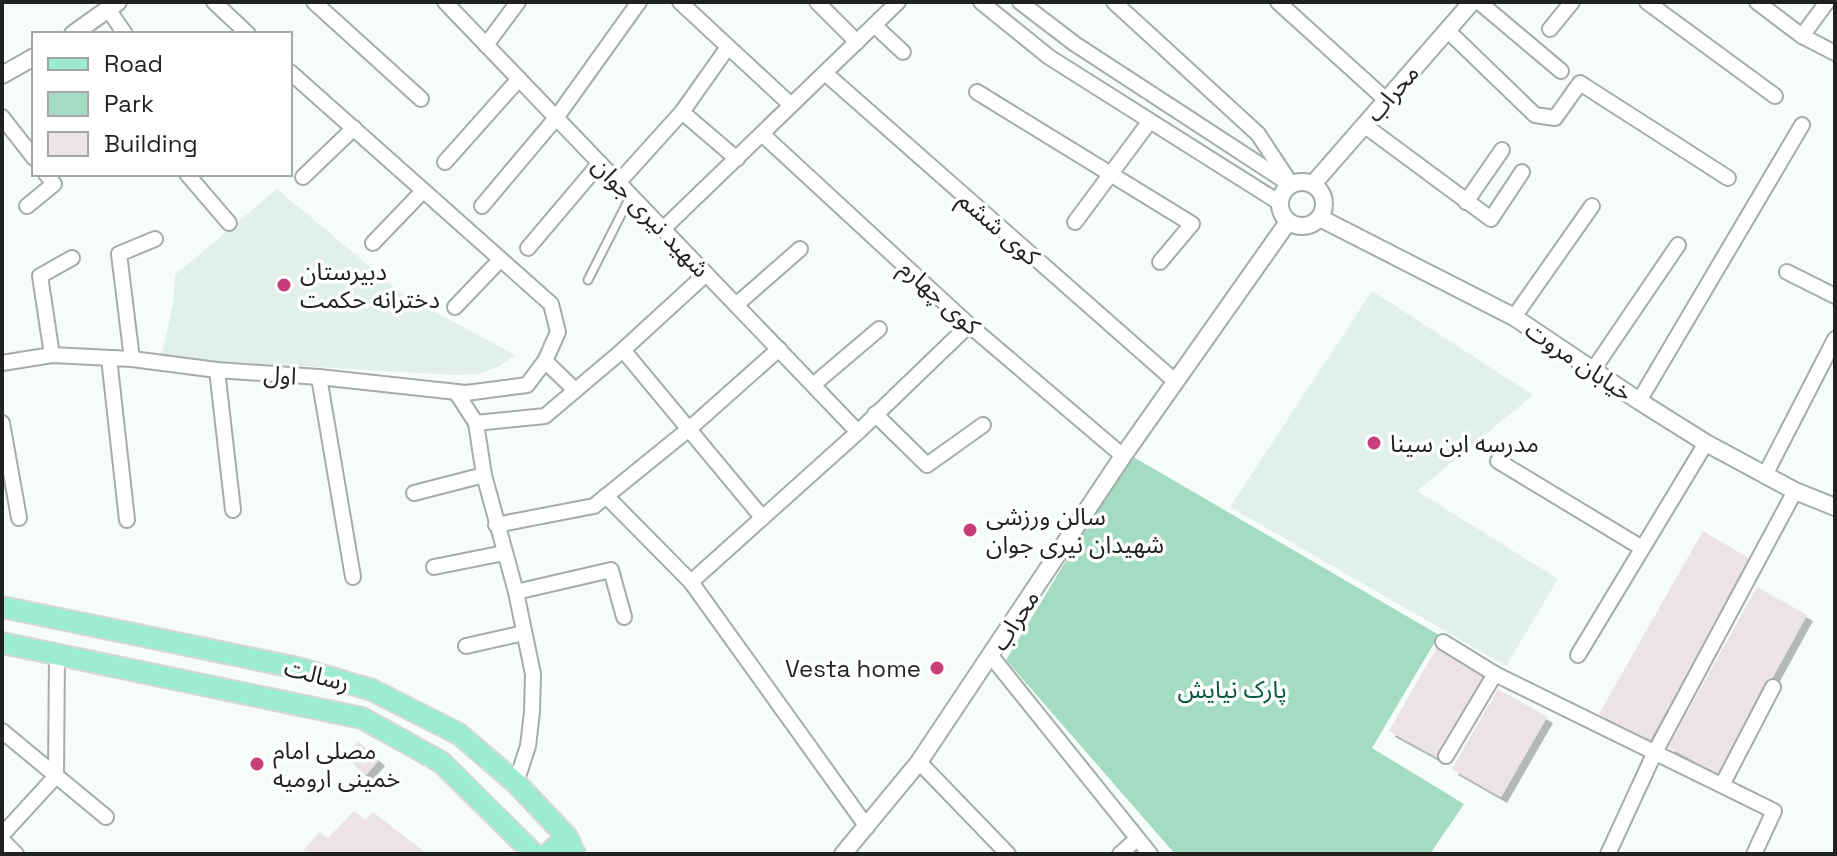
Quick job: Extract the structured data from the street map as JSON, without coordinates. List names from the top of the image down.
{
  "streets": {
    "main road": ["رسالت"],
    "street": [
      "محراب",
      "شهید نیری جوان",
      "کوی ششم",
      "کوی چهارم",
      "خیابان مروت",
      "اول"
    ]
  },
  "crossings": [
    ["محراب", "کوی ششم"],
    ["محراب", "کوی چهارم"],
    ["محراب", "خیابان مروت"]
  ],
  "parks": ["پارک نیایش"],
  "places": [
    "دبیرستان دخترانه حکمت",
    "مدرسه ابن سینا",
    "سالن ورزشی شهیدان نیری جوان",
    "Vesta home",
    "مصلی امام خمینی ارومیه"
  ],
  "legend": ["Road", "Park", "Building"]
}
